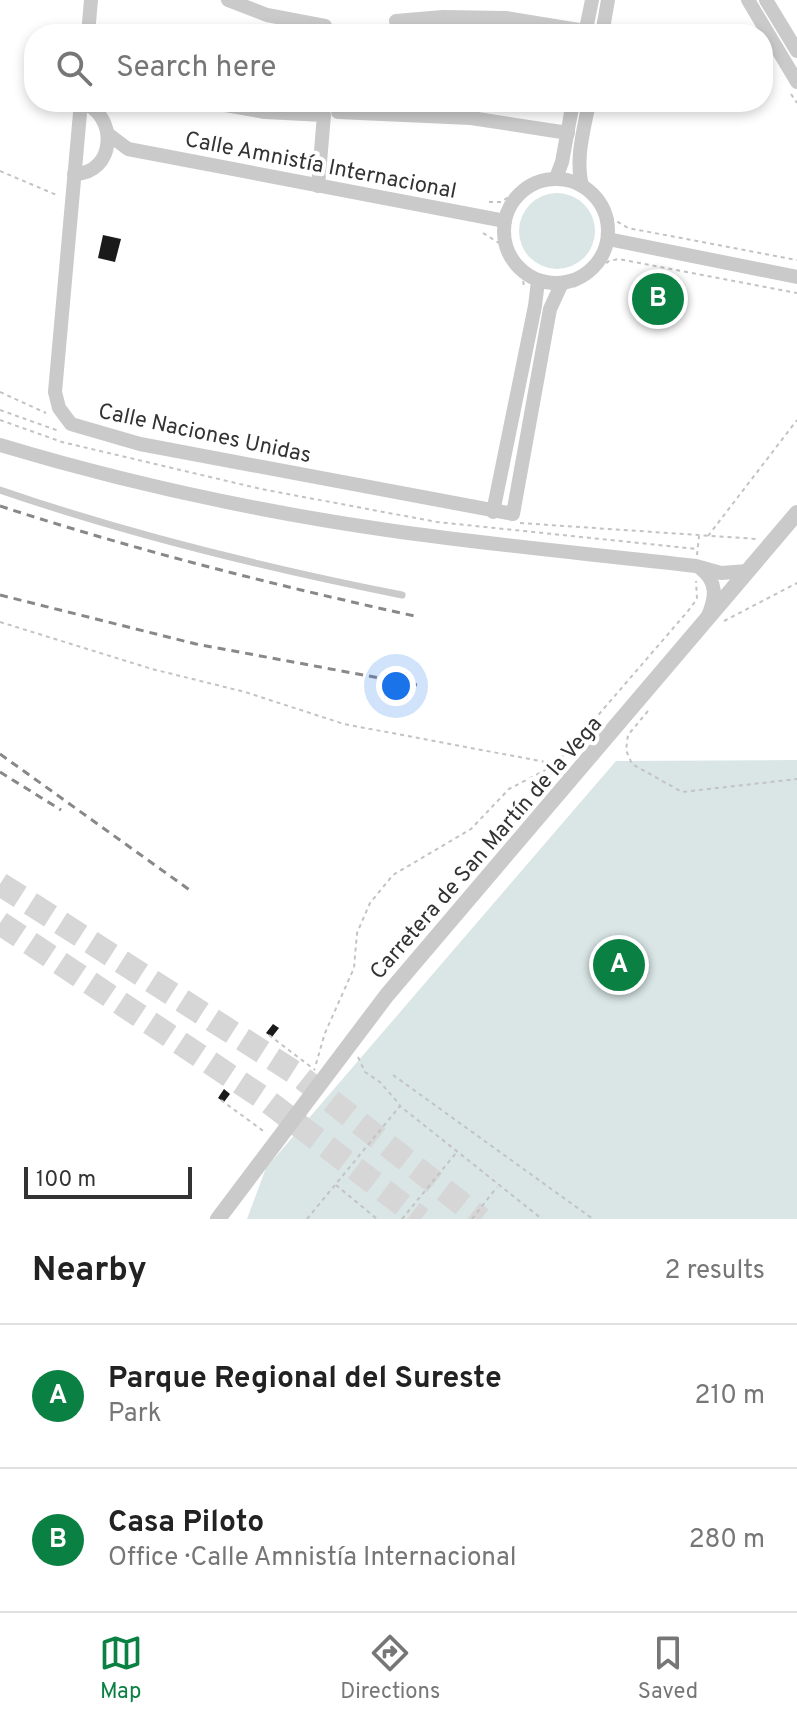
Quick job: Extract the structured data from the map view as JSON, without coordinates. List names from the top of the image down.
{
  "streets": {
    "street": ["Calle Amnistía Internacional", "Calle Naciones Unidas", "Carretera de San Martín de la Vega"]
  },
  "crossings": [
    ["Calle Amnistía Internacional", "Calle Naciones Unidas"]
  ],
  "scale_bar": "100 m",
  "page": {
    "search": "Search here",
    "pins": ["B", "A"],
    "scale": "100 m",
    "heading": ["Nearby", "2 results"],
    "list": [
      {
        "mark": "A",
        "name": "Parque Regional del Sureste",
        "note": "Park",
        "value": "210 m"
      },
      {
        "mark": "B",
        "name": "Casa Piloto",
        "note": "Office · Calle Amnistía Internacional",
        "value": "280 m"
      }
    ],
    "nav": ["Map", "Directions", "Saved"]
  }
}
